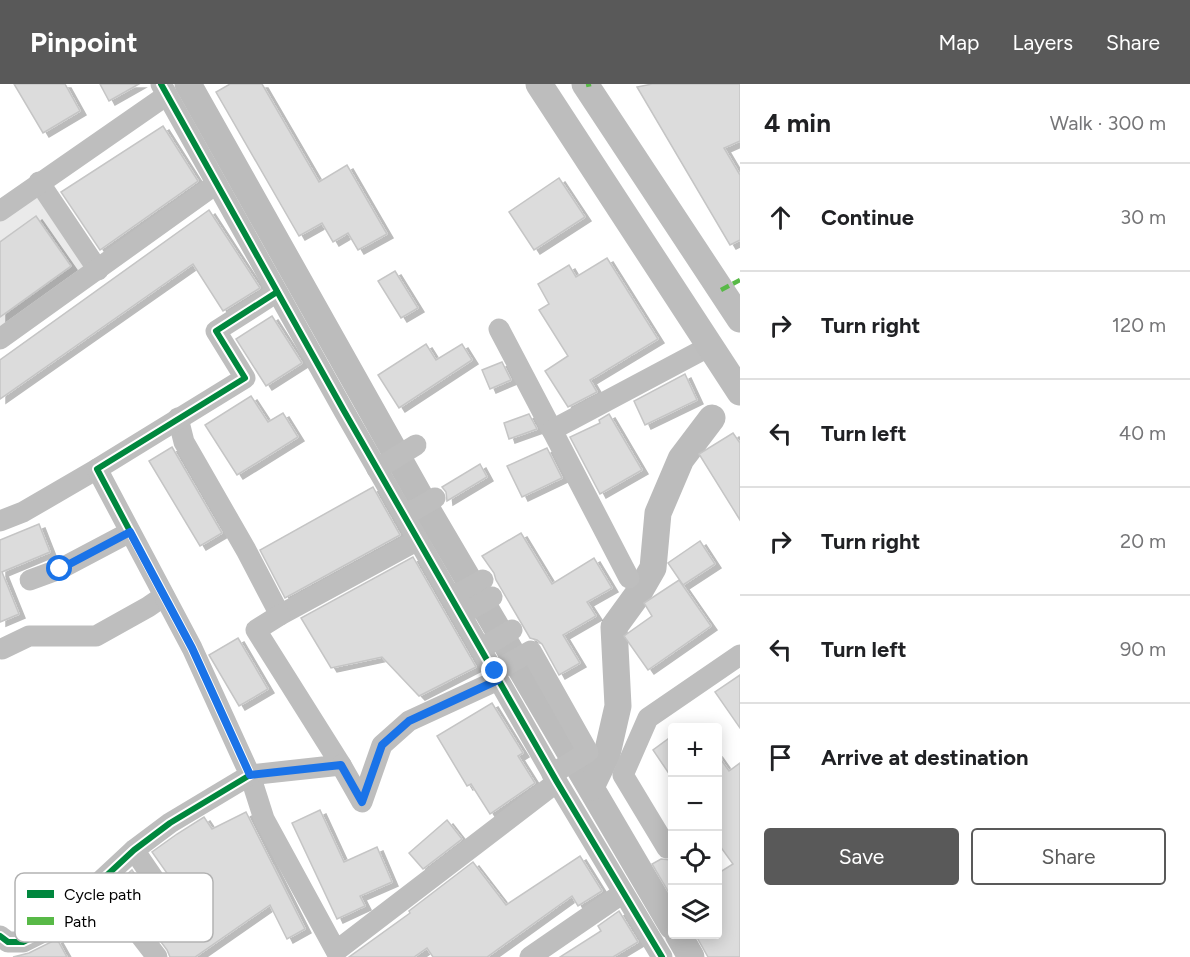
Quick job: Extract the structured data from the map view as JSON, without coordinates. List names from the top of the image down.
{
  "legend": ["Cycle path", "Path"],
  "page": {
    "header": "Pinpoint",
    "nav": ["Map", "Layers", "Share"],
    "heading": ["4 min", "Walk · 300 m"],
    "list": [
      ["Continue", "30 m"],
      ["Turn right", "120 m"],
      ["Turn left", "40 m"],
      ["Turn right", "20 m"],
      ["Turn left", "90 m"],
      "Arrive at destination"
    ],
    "map_buttons": ["+", "−"],
    "buttons": ["Save", "Share"]
  }
}
